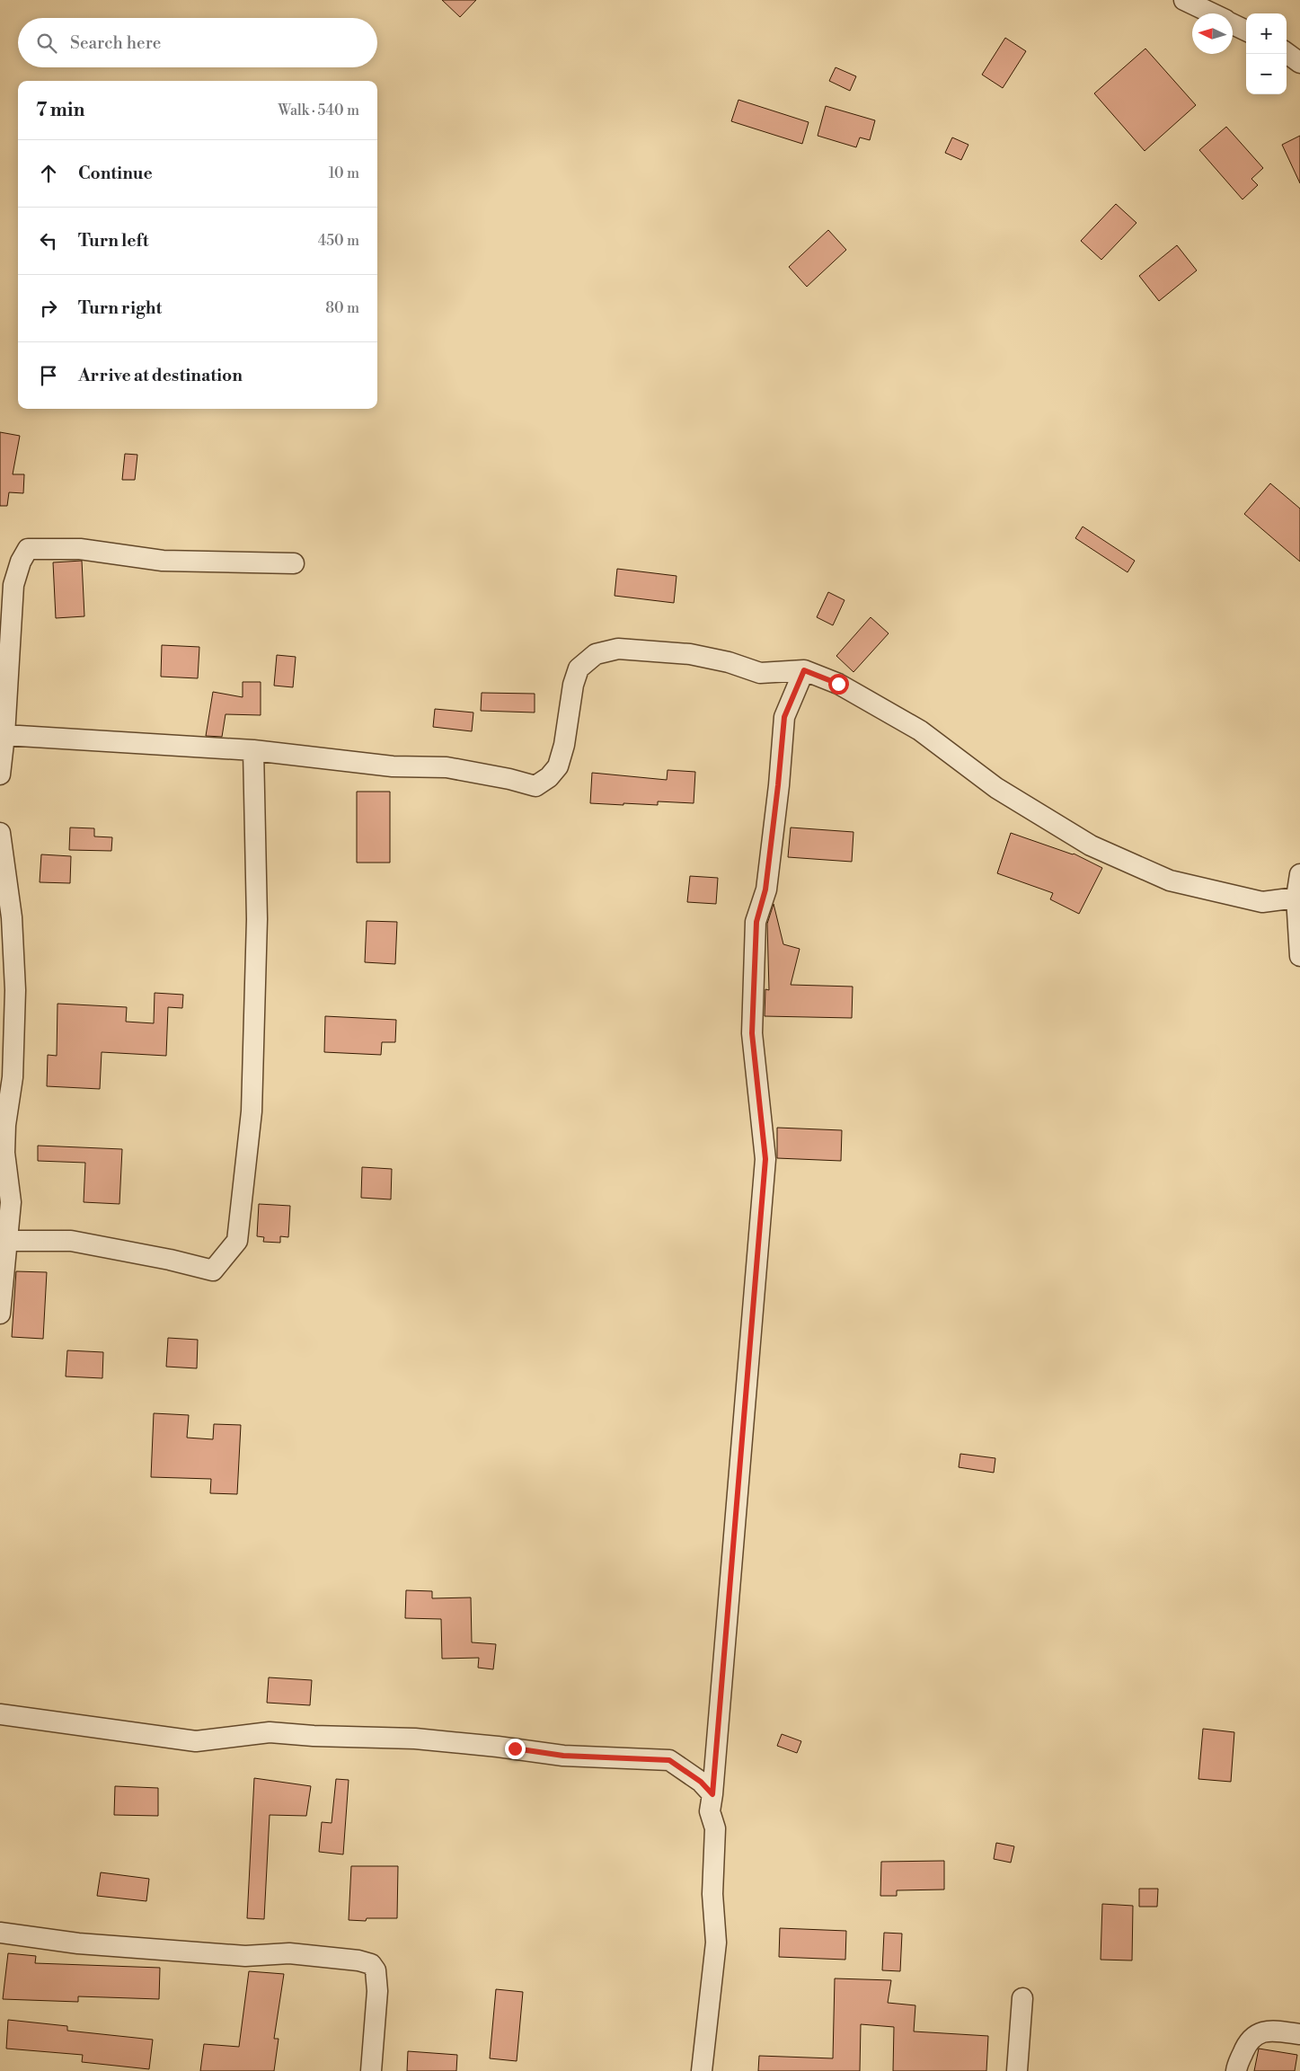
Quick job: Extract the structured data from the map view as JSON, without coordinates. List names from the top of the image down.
{
  "north": "left",
  "page": {
    "map_buttons": ["+", "−"],
    "search": "Search here",
    "heading": ["7 min", "Walk · 540 m"],
    "list": [
      ["Continue", "10 m"],
      ["Turn left", "450 m"],
      ["Turn right", "80 m"],
      "Arrive at destination"
    ]
  }
}
